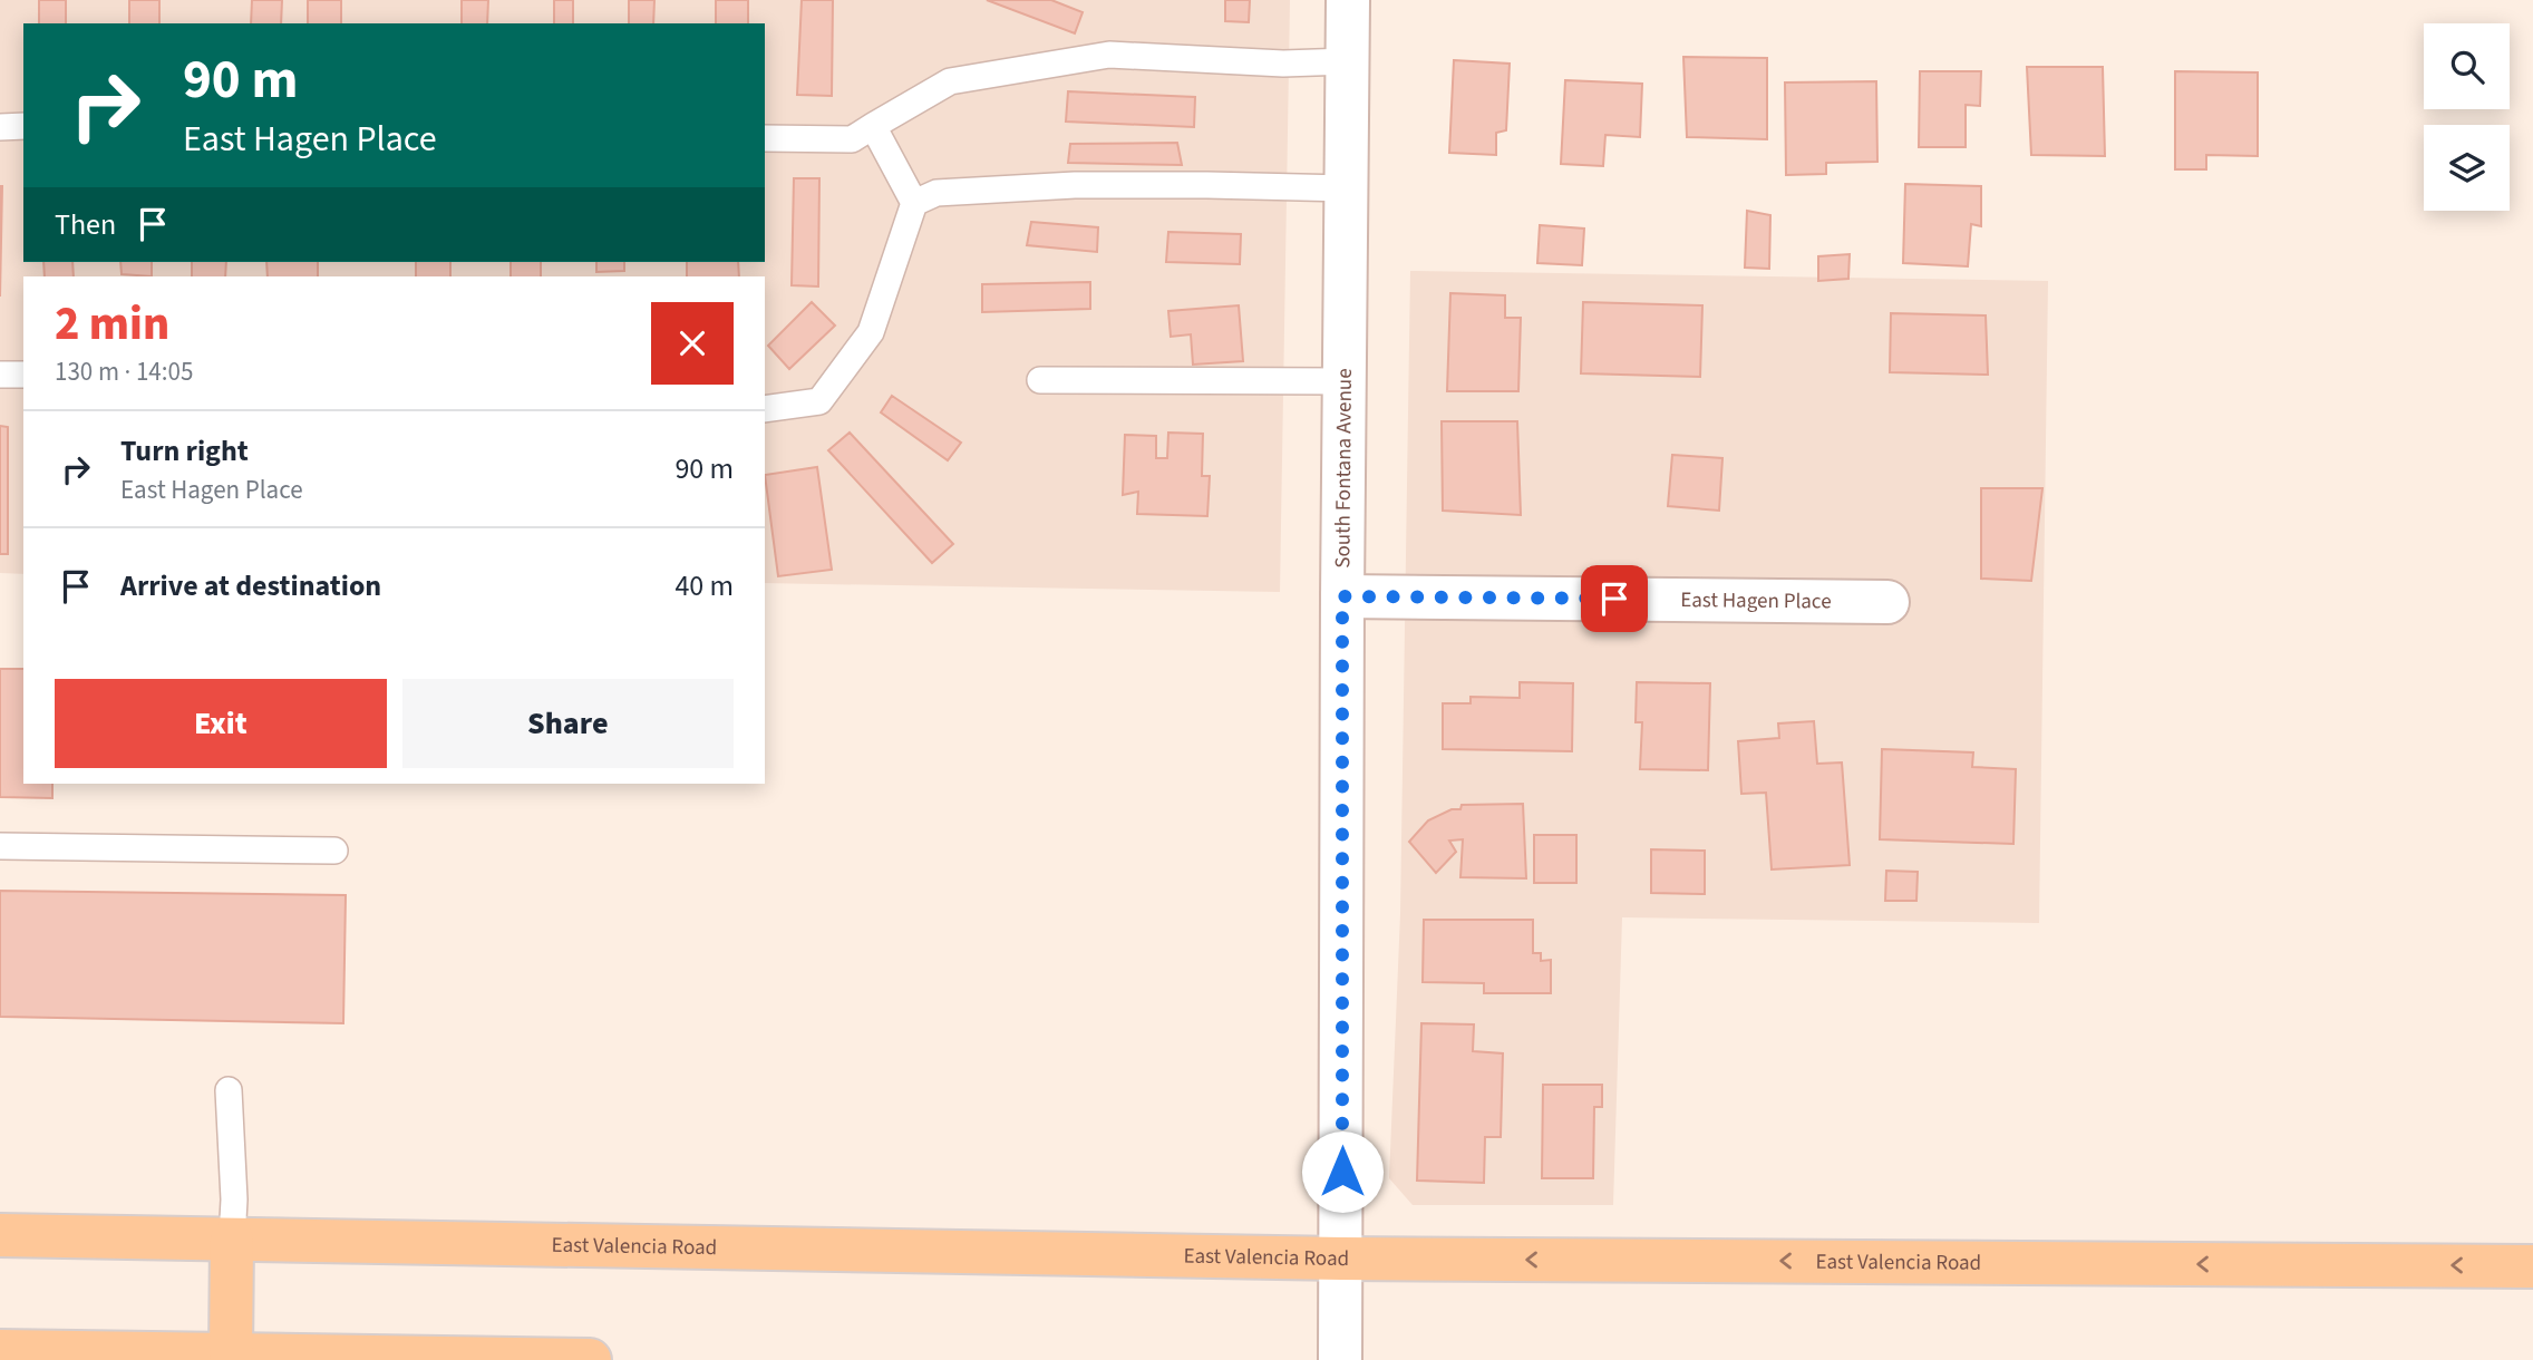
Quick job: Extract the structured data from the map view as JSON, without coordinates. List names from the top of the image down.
{
  "streets": {
    "main road": ["East Valencia Road"],
    "street": ["South Fontana Avenue", "East Hagen Place"]
  },
  "crossings": [
    ["South Fontana Avenue", "East Hagen Place"],
    ["South Fontana Avenue", "East Valencia Road"]
  ],
  "one_way": ["East Valencia Road"],
  "page": {
    "turn": ["90 m", "East Hagen Place"],
    "then": "Then",
    "heading": ["2 min", "130 m · 14:05"],
    "list": [
      {
        "name": "Turn right",
        "note": "East Hagen Place",
        "value": "90 m"
      },
      {
        "name": "Arrive at destination",
        "value": "40 m"
      }
    ],
    "buttons": ["Exit", "Share"]
  }
}
